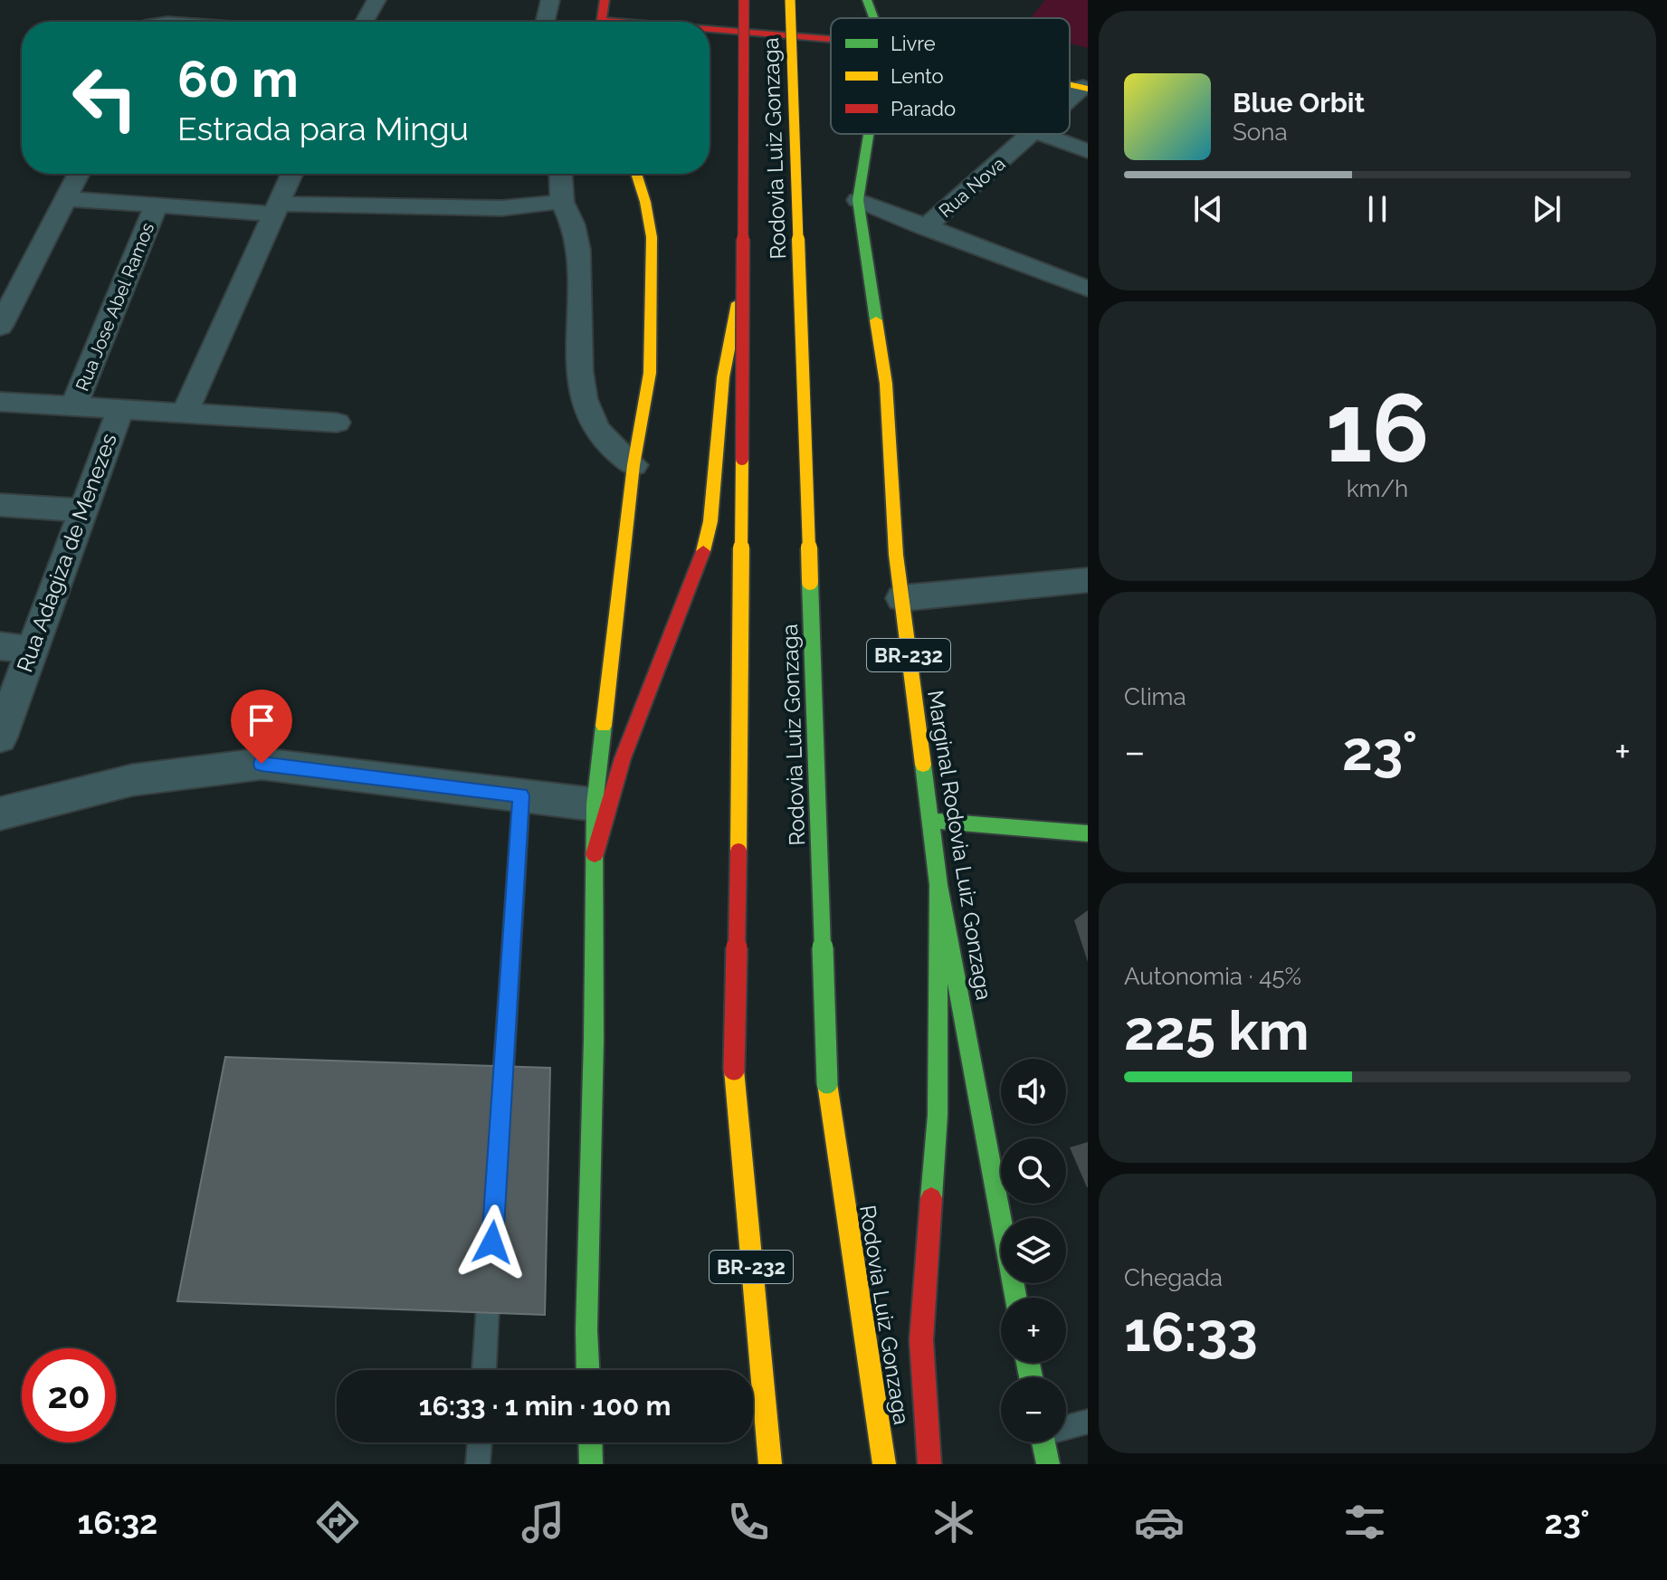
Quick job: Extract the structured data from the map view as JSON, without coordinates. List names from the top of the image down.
{
  "streets": {
    "main road": ["Rodovia Luiz Gonzaga", "BR-232", "Marginal Rodovia Luiz Gonzaga"],
    "street": ["Rua Nova", "Rua Jose Abel Ramos", "Rua Adagiza de Menezes"]
  },
  "legend": ["Livre", "Lento", "Parado"],
  "page": {
    "turn": ["60 m", "Estrada para Mingu"],
    "song": ["Blue Orbit", "Sona"],
    "tile": [
      ["16", "km/h"],
      "Clima",
      ["Autonomia · 45%", "225 km"],
      ["Chegada", "16:33"]
    ],
    "heat": ["−", "23°", "+"],
    "map_buttons": ["+", "−"],
    "limit": "20",
    "trip": "16:33 · 1 min · 100 m",
    "tabs": ["16:32", "23°"]
  }
}
